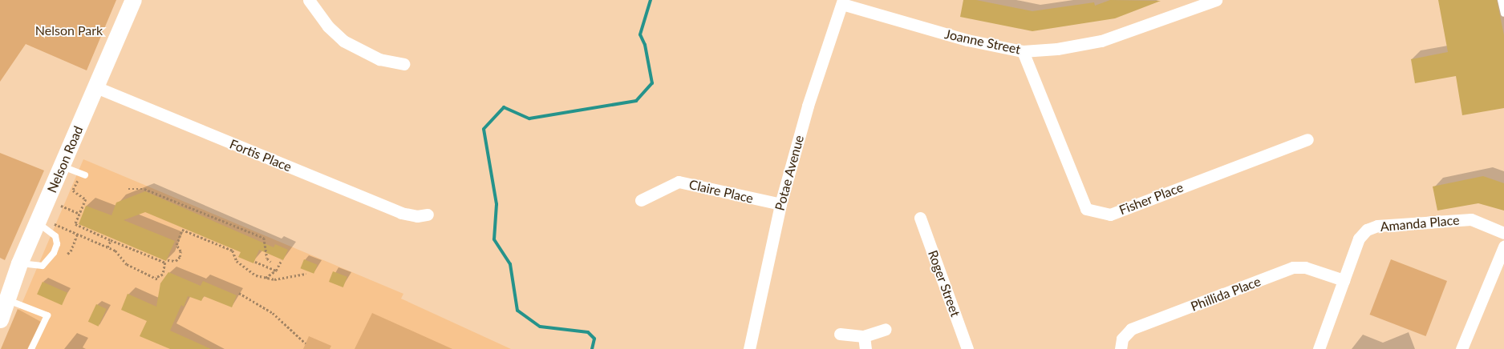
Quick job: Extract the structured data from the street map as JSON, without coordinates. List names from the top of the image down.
{
  "streets": {
    "street": [
      "Joanne Street",
      "Fortis Place",
      "Nelson Road",
      "Potae Avenue",
      "Claire Place",
      "Fisher Place",
      "Amanda Place",
      "Roger Street",
      "Phillida Place"
    ]
  },
  "crossings": [
    ["Joanne Street", "Potae Avenue"],
    ["Joanne Street", "Fisher Place"],
    ["Fortis Place", "Nelson Road"],
    ["Potae Avenue", "Claire Place"],
    ["Amanda Place", "Phillida Place"]
  ],
  "parks": ["Nelson Park"]
}
